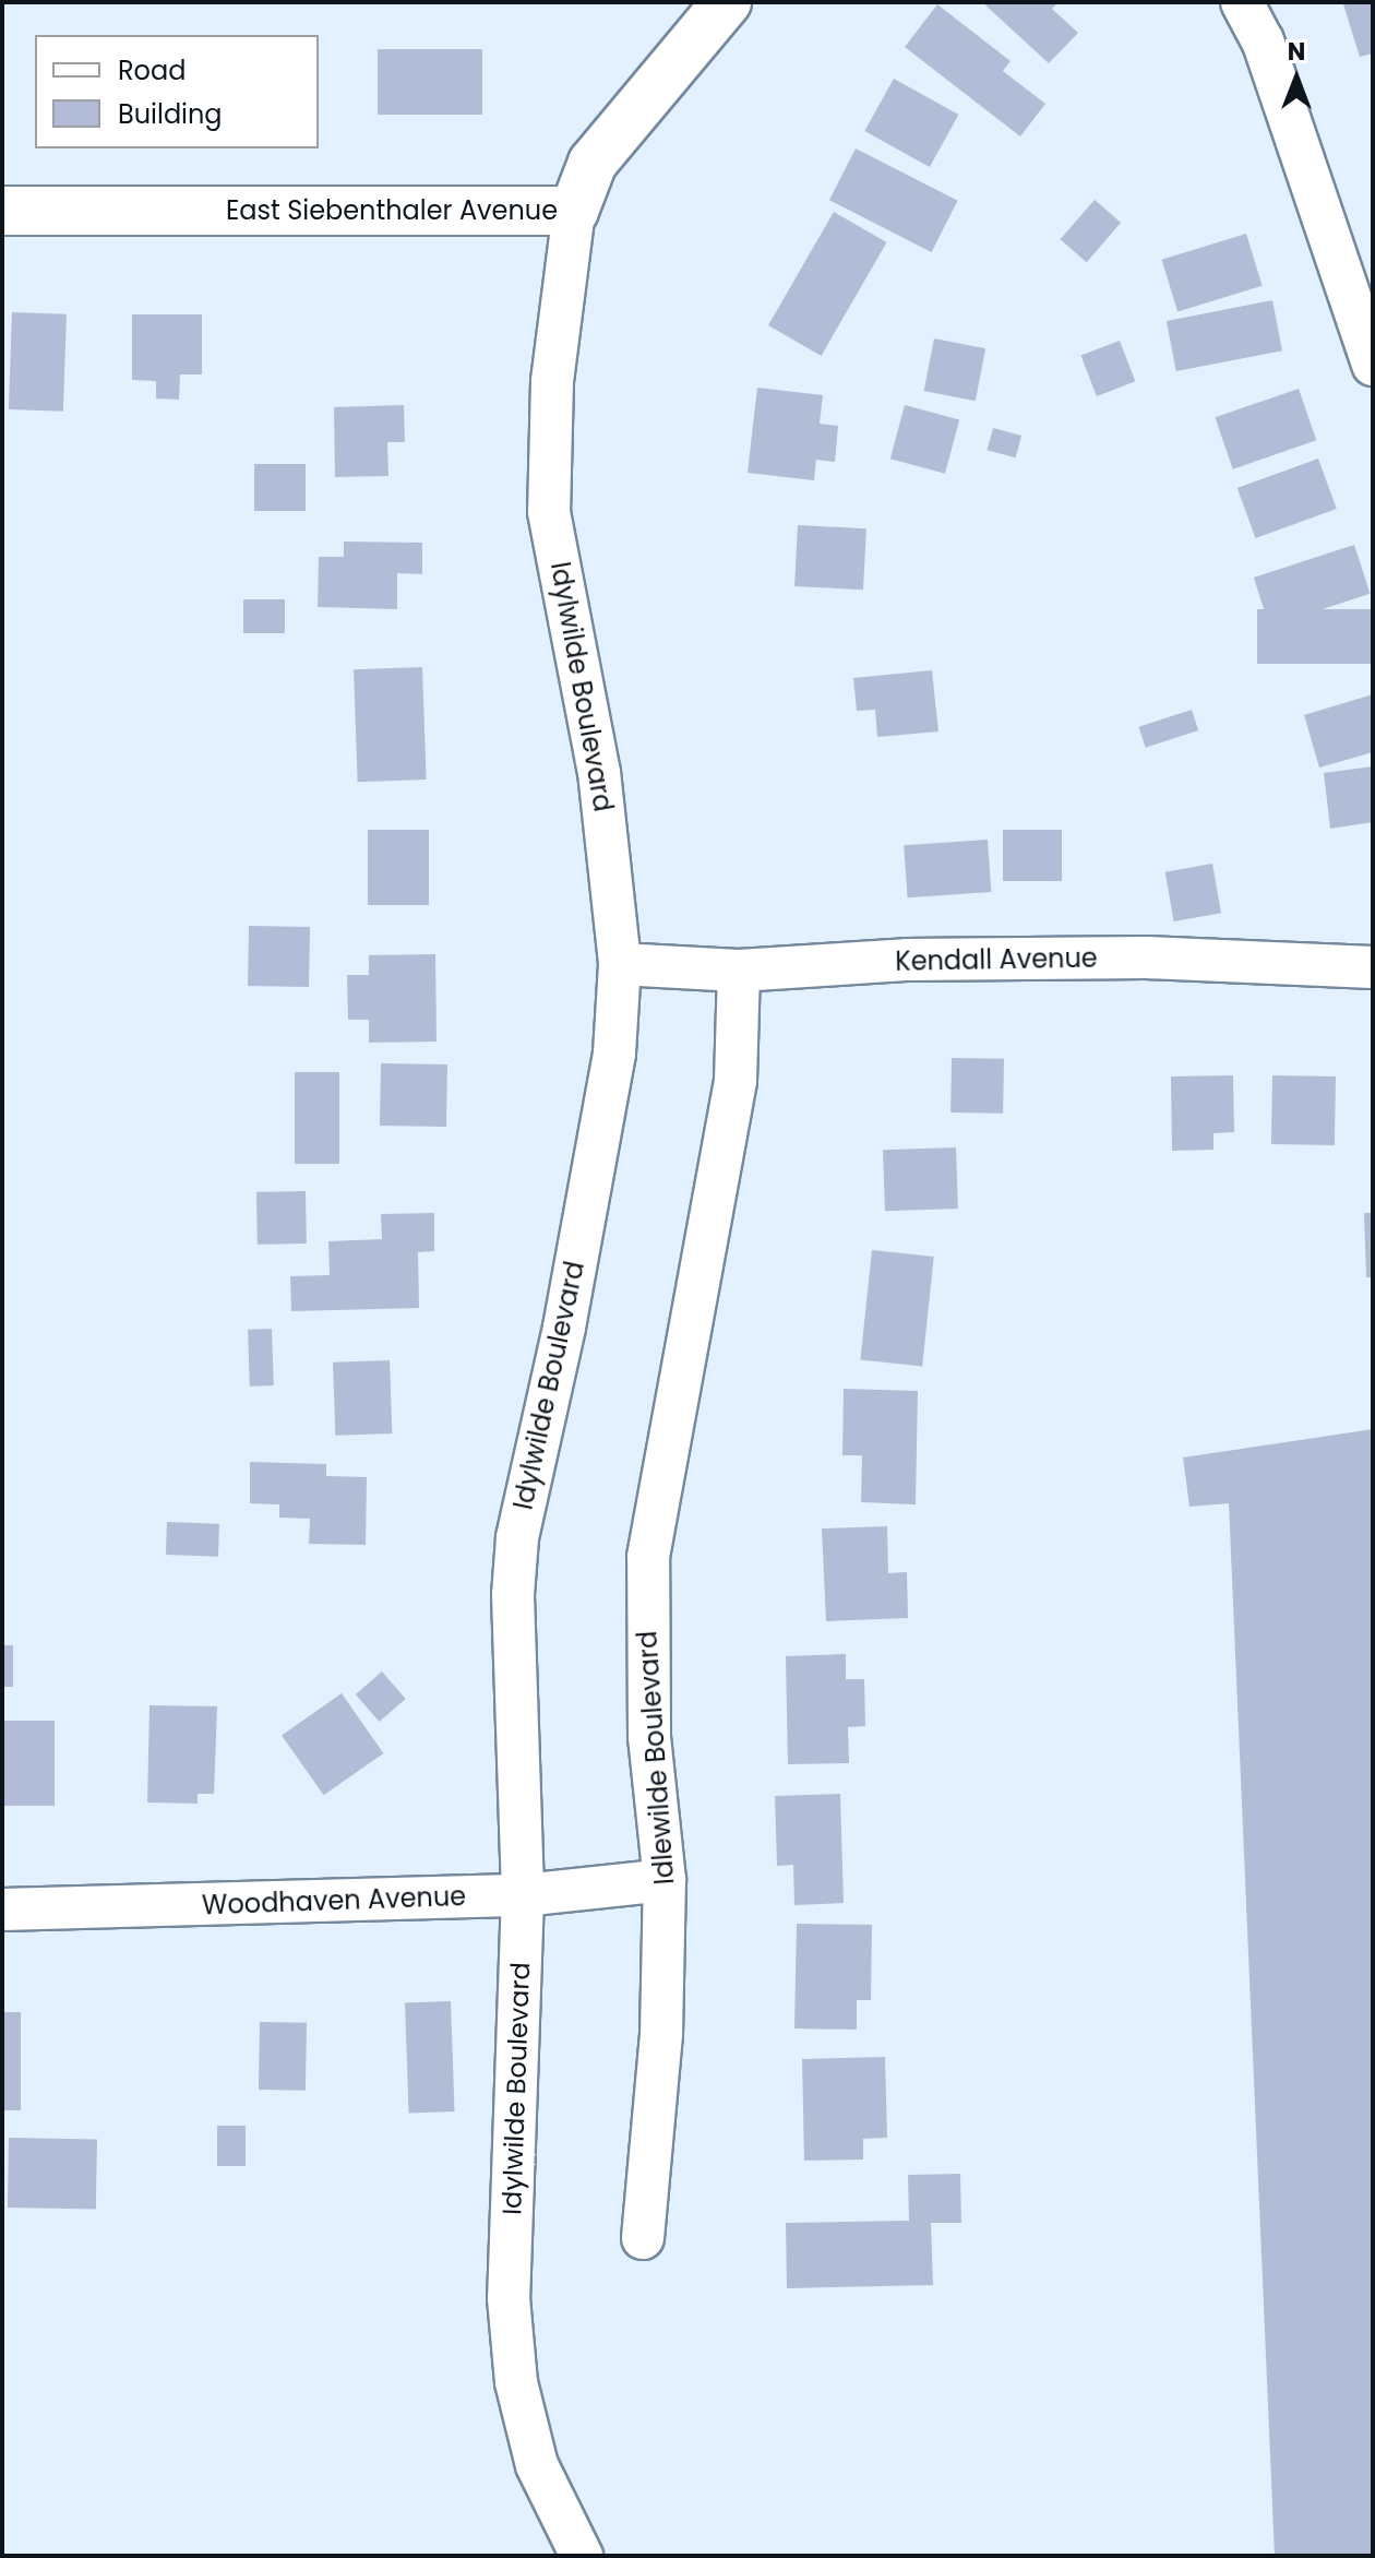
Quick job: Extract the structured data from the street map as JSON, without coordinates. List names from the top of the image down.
{
  "streets": {
    "main road": ["East Siebenthaler Avenue"],
    "street": [
      "Idylwilde Boulevard",
      "Kendall Avenue",
      "Idlewilde Boulevard",
      "Woodhaven Avenue"
    ]
  },
  "crossings": [
    ["East Siebenthaler Avenue", "Idylwilde Boulevard"],
    ["Idylwilde Boulevard", "Kendall Avenue"],
    ["Idylwilde Boulevard", "Woodhaven Avenue"],
    ["Kendall Avenue", "Idlewilde Boulevard"],
    ["Idlewilde Boulevard", "Woodhaven Avenue"]
  ],
  "legend": ["Road", "Building"],
  "north": "top"
}
